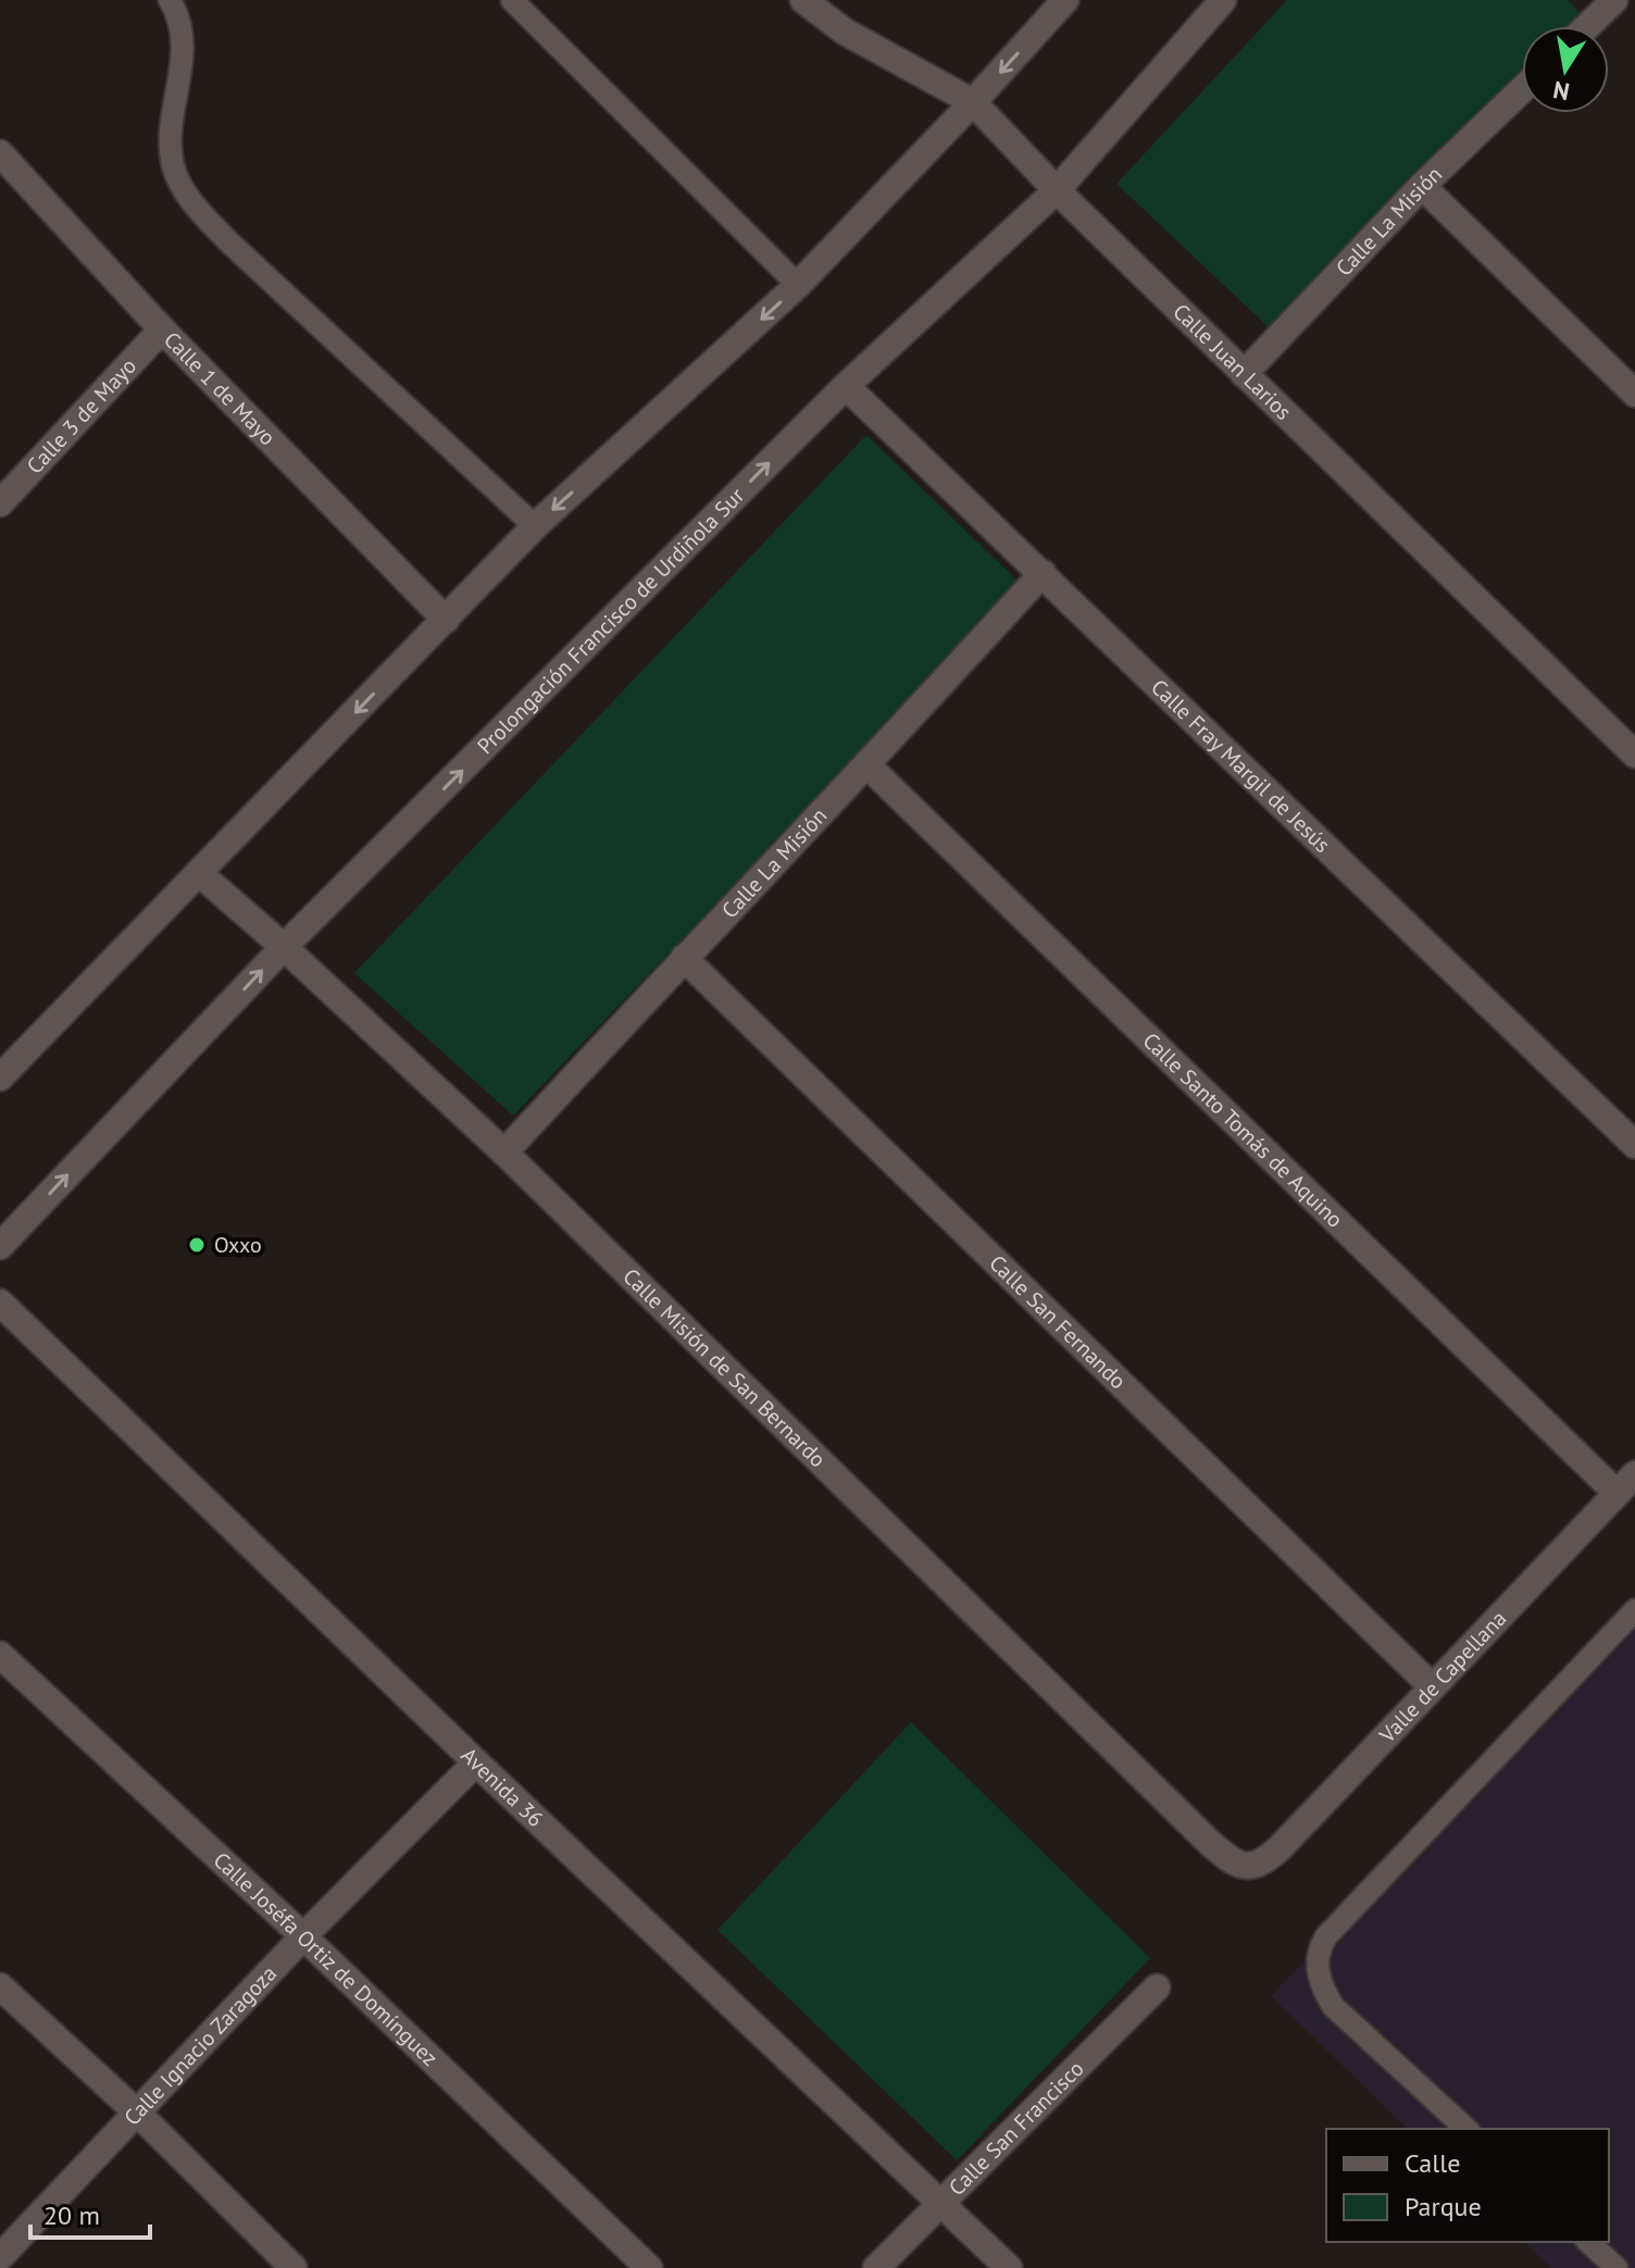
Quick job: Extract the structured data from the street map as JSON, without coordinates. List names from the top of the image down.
{
  "streets": {
    "street": [
      "Calle La Misión",
      "Calle Juan Larios",
      "Calle 1 de Mayo",
      "Calle 3 de Mayo",
      "Prolongación Francisco de Urdiñola Sur",
      "Calle Fray Margil de Jesús",
      "Calle Santo Tomás de Aquino",
      "Calle San Fernando",
      "Calle Misión de San Bernardo",
      "Valle de Capellana",
      "Avenida 36",
      "Calle Joséfa Ortiz de Domínguez",
      "Calle Ignacio Zaragoza",
      "Calle San Francisco"
    ]
  },
  "crossings": [
    ["Calle La Misión", "Calle Juan Larios"],
    ["Calle La Misión", "Calle Fray Margil de Jesús"],
    ["Calle La Misión", "Calle Santo Tomás de Aquino"],
    ["Calle La Misión", "Calle San Fernando"],
    ["Calle La Misión", "Calle Misión de San Bernardo"],
    ["Calle Juan Larios", "Prolongación Francisco de Urdiñola Sur"],
    ["Calle 1 de Mayo", "Calle 3 de Mayo"],
    ["Prolongación Francisco de Urdiñola Sur", "Calle Fray Margil de Jesús"],
    ["Prolongación Francisco de Urdiñola Sur", "Calle Misión de San Bernardo"],
    ["Calle Santo Tomás de Aquino", "Valle de Capellana"],
    ["Calle San Fernando", "Valle de Capellana"],
    ["Calle Misión de San Bernardo", "Valle de Capellana"],
    ["Avenida 36", "Calle Ignacio Zaragoza"],
    ["Avenida 36", "Calle San Francisco"],
    ["Calle Joséfa Ortiz de Domínguez", "Calle Ignacio Zaragoza"]
  ],
  "places": ["Oxxo"],
  "legend": ["Calle", "Parque"],
  "scale_bar": "20 m",
  "north": "bottom"
}
